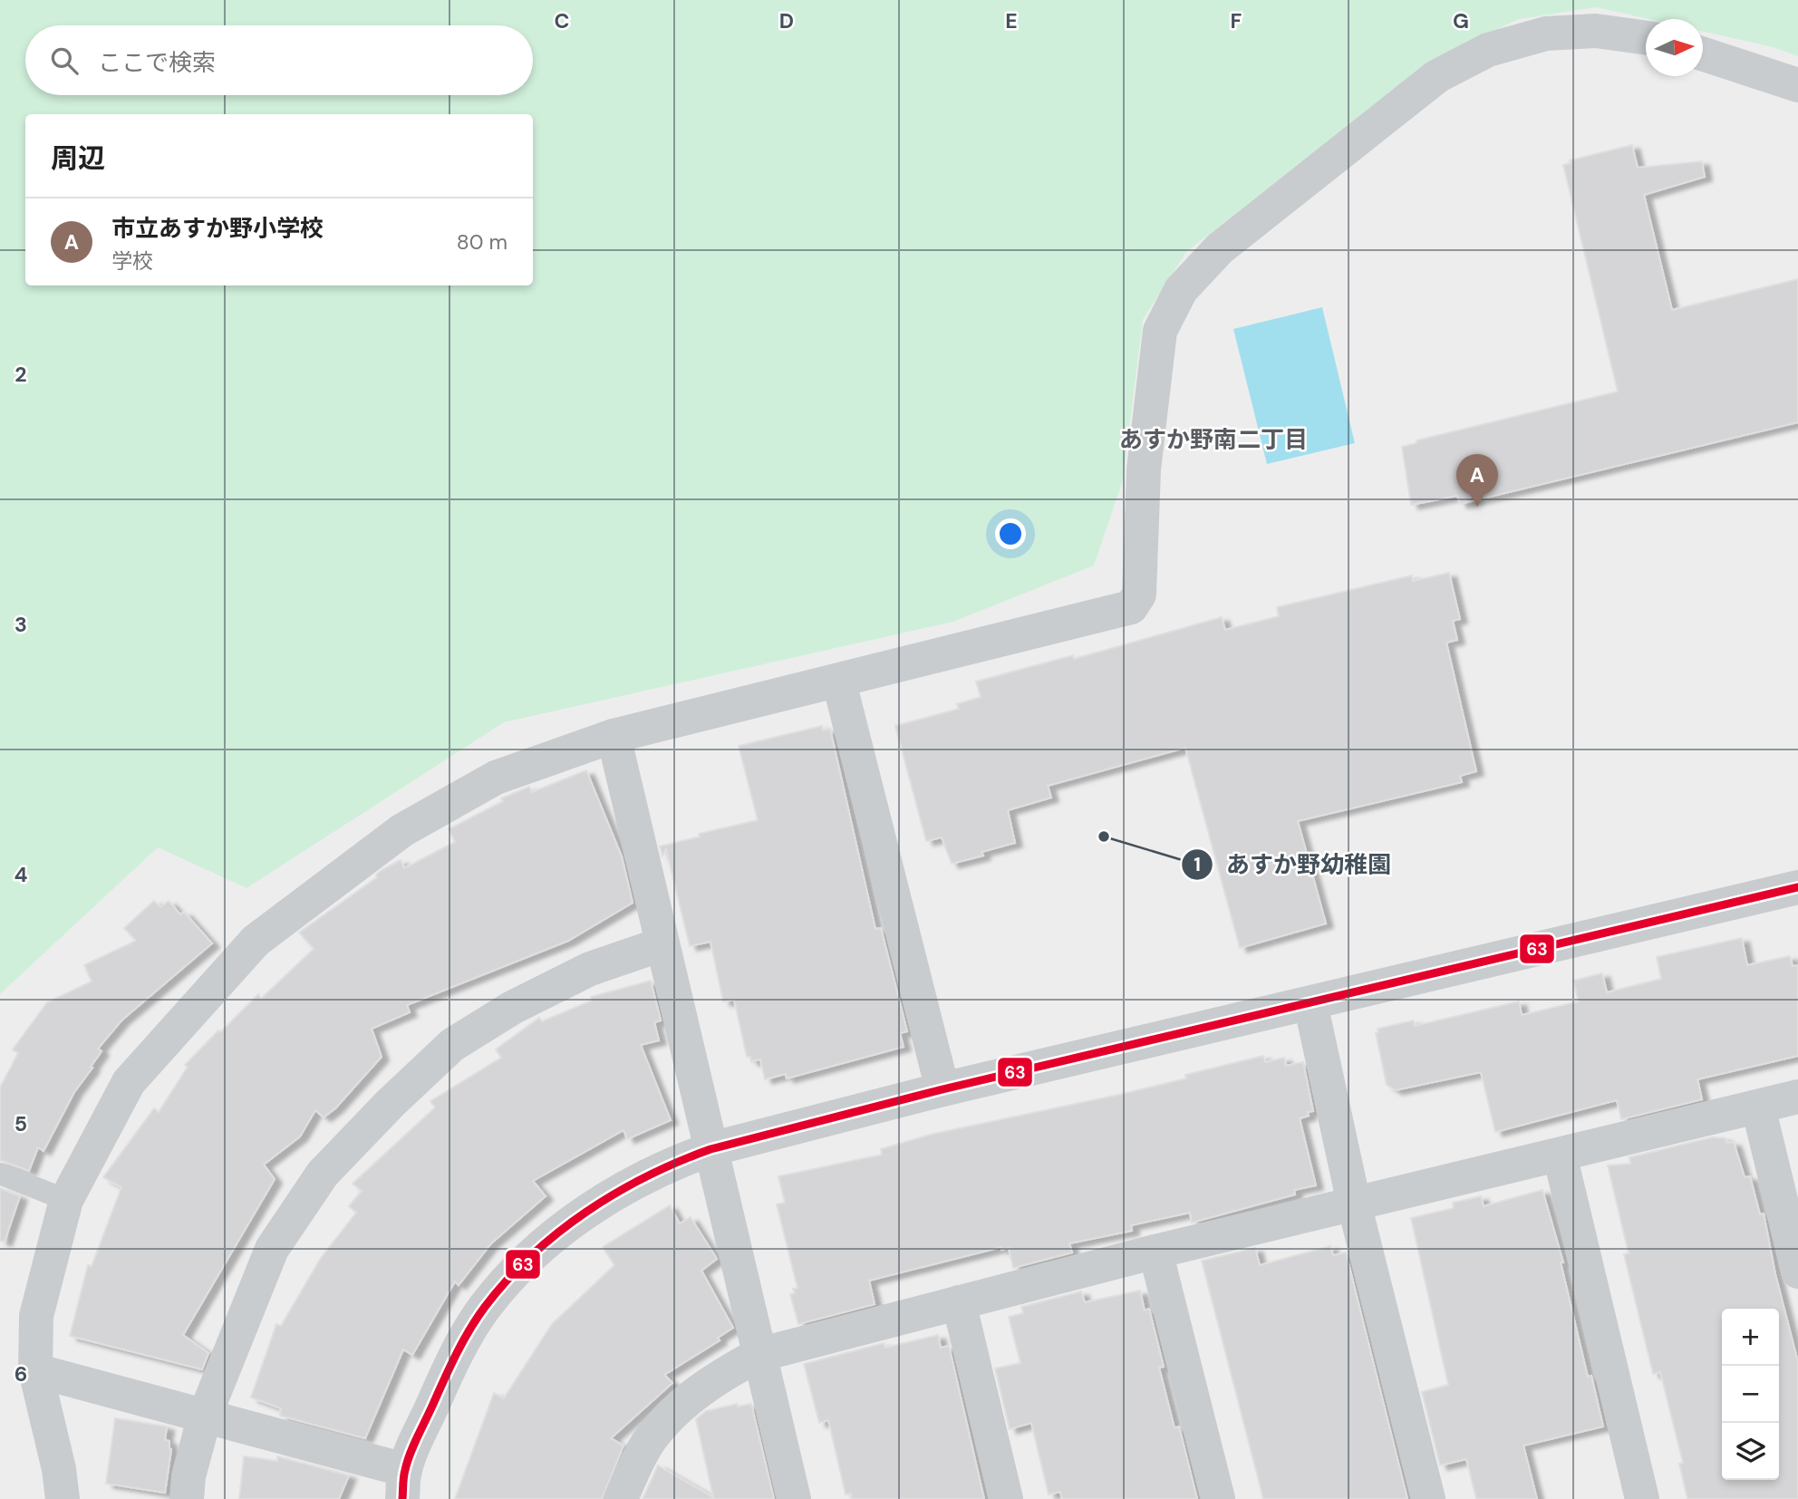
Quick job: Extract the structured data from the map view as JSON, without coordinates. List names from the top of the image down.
{
  "districts": ["あすか野南二丁目"],
  "places": ["あすか野幼稚園"],
  "lines": ["transit line 63"],
  "north": "right",
  "page": {
    "search": "ここで検索",
    "heading": "周辺",
    "list": [
      {
        "mark": "A",
        "name": "市立あすか野小学校",
        "note": "学校",
        "value": "80 m"
      }
    ],
    "pins": "A",
    "map_buttons": ["+", "−"]
  },
  "grid": {
    "columns": [
      "C",
      "D",
      "E",
      "F",
      "G"
    ],
    "rows": [
      "2",
      "3",
      "4",
      "5",
      "6"
    ]
  }
}
